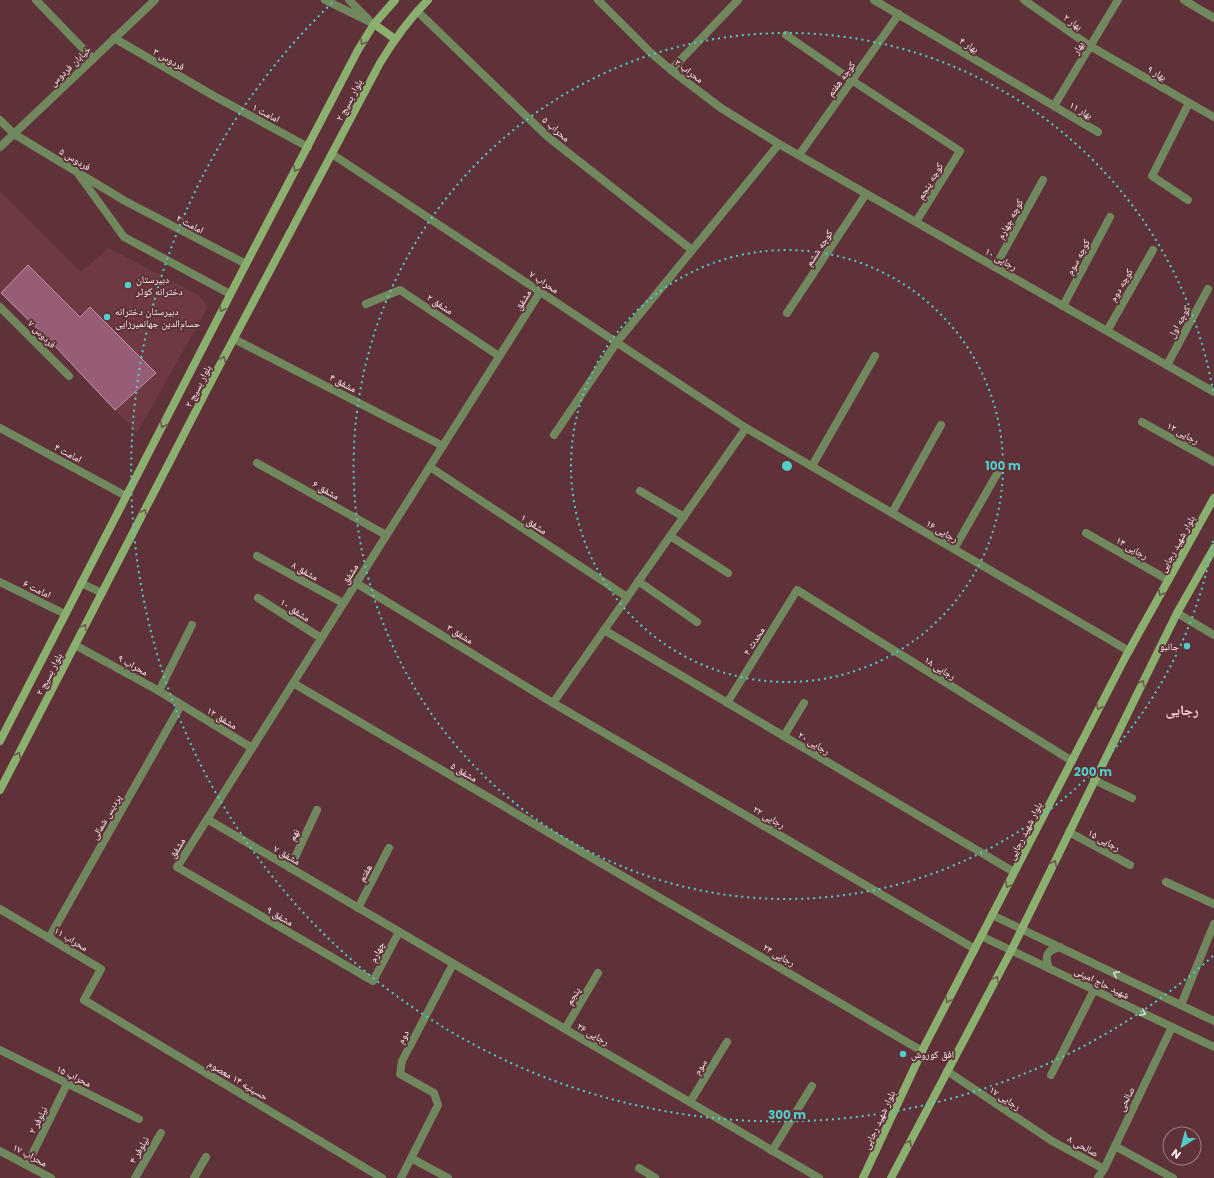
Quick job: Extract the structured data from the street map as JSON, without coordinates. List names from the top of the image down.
{
  "streets": {
    "main road": ["بلوار بسیج ۲", "بلوار شهید رجایی"],
    "street": [
      "بهار ۲",
      "بهار ۴",
      "بهار",
      "فردوس ۳",
      "خیابان فردوس",
      "محراب ۳",
      "بهار ۹",
      "کوچه هفتم",
      "بهار ۱۱",
      "امامت ۱",
      "محراب ۵",
      "فردوس ۵",
      "کوچه پنجم",
      "کوچه چهارم",
      "امامت ۲",
      "کوچه ششم",
      "کوچه سوم",
      "رجایی ۱۰",
      "محراب ۷",
      "کوچه دوم",
      "مشفق",
      "مشفق ۲",
      "کوچه اول",
      "فردوس ۷",
      "مشفق ۴",
      "رجایی ۱۲",
      "امامت ۴",
      "مشفق ۶",
      "مشفق ۱",
      "رجایی ۱۶",
      "رجایی ۱۴",
      "مشفق ۸",
      "امامت ۶",
      "مشفق ۱۰",
      "مشفق ۳",
      "محدث ۴",
      "محراب ۹",
      "رجایی ۱۸",
      "مشفق ۱۲",
      "رجایی ۲۰",
      "مشفق ۵",
      "پردیس شمالی",
      "رجایی ۲۲",
      "نهم",
      "رجایی ۱۵",
      "مشفق ۷",
      "هفتم",
      "مشفق ۹",
      "محراب ۱۱",
      "چهارم",
      "رجایی ۲۴",
      "شهید حاج امینی",
      "پنجم",
      "رجایی ۲۶",
      "دوم",
      "سوم",
      "محراب ۱۵",
      "حسینیه ۱۴ معصوم",
      "رجایی ۱۷",
      "صالحی",
      "نیلوفر ۲",
      "صالحی ۸",
      "نیلوفر ۴",
      "محراب ۱۷"
    ]
  },
  "crossings": [
    ["بهار ۲", "بهار"],
    ["بهار ۲", "بهار ۹"],
    ["بهار ۴", "بهار"],
    ["بهار ۴", "کوچه هفتم"],
    ["بهار ۴", "بهار ۱۱"],
    ["بهار", "بهار ۹"],
    ["بهار", "بهار ۱۱"],
    ["فردوس ۳", "خیابان فردوس"],
    ["فردوس ۳", "امامت ۱"],
    ["خیابان فردوس", "فردوس ۵"],
    ["محراب ۳", "رجایی ۱۰"],
    ["کوچه هفتم", "کوچه پنجم"],
    ["کوچه هفتم", "رجایی ۱۰"],
    ["بلوار بسیج ۲", "امامت ۱"],
    ["بلوار بسیج ۲", "محراب ۵"],
    ["بلوار بسیج ۲", "امامت ۲"],
    ["بلوار بسیج ۲", "محراب ۷"],
    ["بلوار بسیج ۲", "مشفق ۴"],
    ["بلوار بسیج ۲", "امامت ۴"],
    ["بلوار بسیج ۲", "امامت ۶"],
    ["بلوار بسیج ۲", "محراب ۹"],
    ["فردوس ۵", "امامت ۲"],
    ["کوچه پنجم", "رجایی ۱۰"],
    ["کوچه چهارم", "رجایی ۱۰"],
    ["کوچه ششم", "رجایی ۱۰"],
    ["کوچه سوم", "رجایی ۱۰"],
    ["رجایی ۱۰", "کوچه دوم"],
    ["رجایی ۱۰", "کوچه اول"],
    ["محراب ۷", "مشفق"],
    ["محراب ۷", "رجایی ۱۶"],
    ["مشفق", "مشفق ۲"],
    ["مشفق", "مشفق ۴"],
    ["مشفق", "مشفق ۶"],
    ["مشفق", "مشفق ۱"],
    ["مشفق", "مشفق ۸"],
    ["مشفق", "مشفق ۱۰"],
    ["مشفق", "مشفق ۳"],
    ["مشفق", "مشفق ۱۲"],
    ["مشفق", "مشفق ۵"],
    ["مشفق", "مشفق ۷"],
    ["مشفق", "مشفق ۹"],
    ["رجایی ۱۶", "بلوار شهید رجایی"],
    ["بلوار شهید رجایی", "رجایی ۱۴"],
    ["بلوار شهید رجایی", "رجایی ۱۸"],
    ["بلوار شهید رجایی", "رجایی ۲۰"],
    ["بلوار شهید رجایی", "رجایی ۲۲"],
    ["بلوار شهید رجایی", "رجایی ۲۴"],
    ["بلوار شهید رجایی", "شهید حاج امینی"],
    ["مشفق ۳", "رجایی ۲۲"],
    ["محدث ۴", "رجایی ۱۸"],
    ["محدث ۴", "رجایی ۲۰"],
    ["محراب ۹", "مشفق ۱۲"],
    ["محراب ۹", "پردیس شمالی"],
    ["مشفق ۱۲", "پردیس شمالی"],
    ["مشفق ۵", "رجایی ۲۴"],
    ["پردیس شمالی", "محراب ۱۱"],
    ["نهم", "مشفق ۷"],
    ["مشفق ۷", "هفتم"],
    ["مشفق ۷", "رجایی ۲۶"],
    ["هفتم", "رجایی ۲۶"],
    ["مشفق ۹", "چهارم"],
    ["محراب ۱۱", "حسینیه ۱۴ معصوم"],
    ["چهارم", "رجایی ۲۶"],
    ["شهید حاج امینی", "صالحی"],
    ["پنجم", "رجایی ۲۶"],
    ["رجایی ۲۶", "دوم"],
    ["رجایی ۲۶", "سوم"],
    ["محراب ۱۵", "نیلوفر ۲"],
    ["رجایی ۱۷", "صالحی ۸"],
    ["صالحی", "صالحی ۸"],
    ["نیلوفر ۲", "محراب ۱۷"]
  ],
  "districts": ["رجایی"],
  "places": [
    "دبیرستان دخترانه کوثر",
    "دبیرستان دخترانه حسام‌الدین جهانمیرزایی",
    "جانبو",
    "افق کوروش"
  ],
  "north": "bottom left",
  "rings": ["100 m", "200 m", "300 m"]
}
